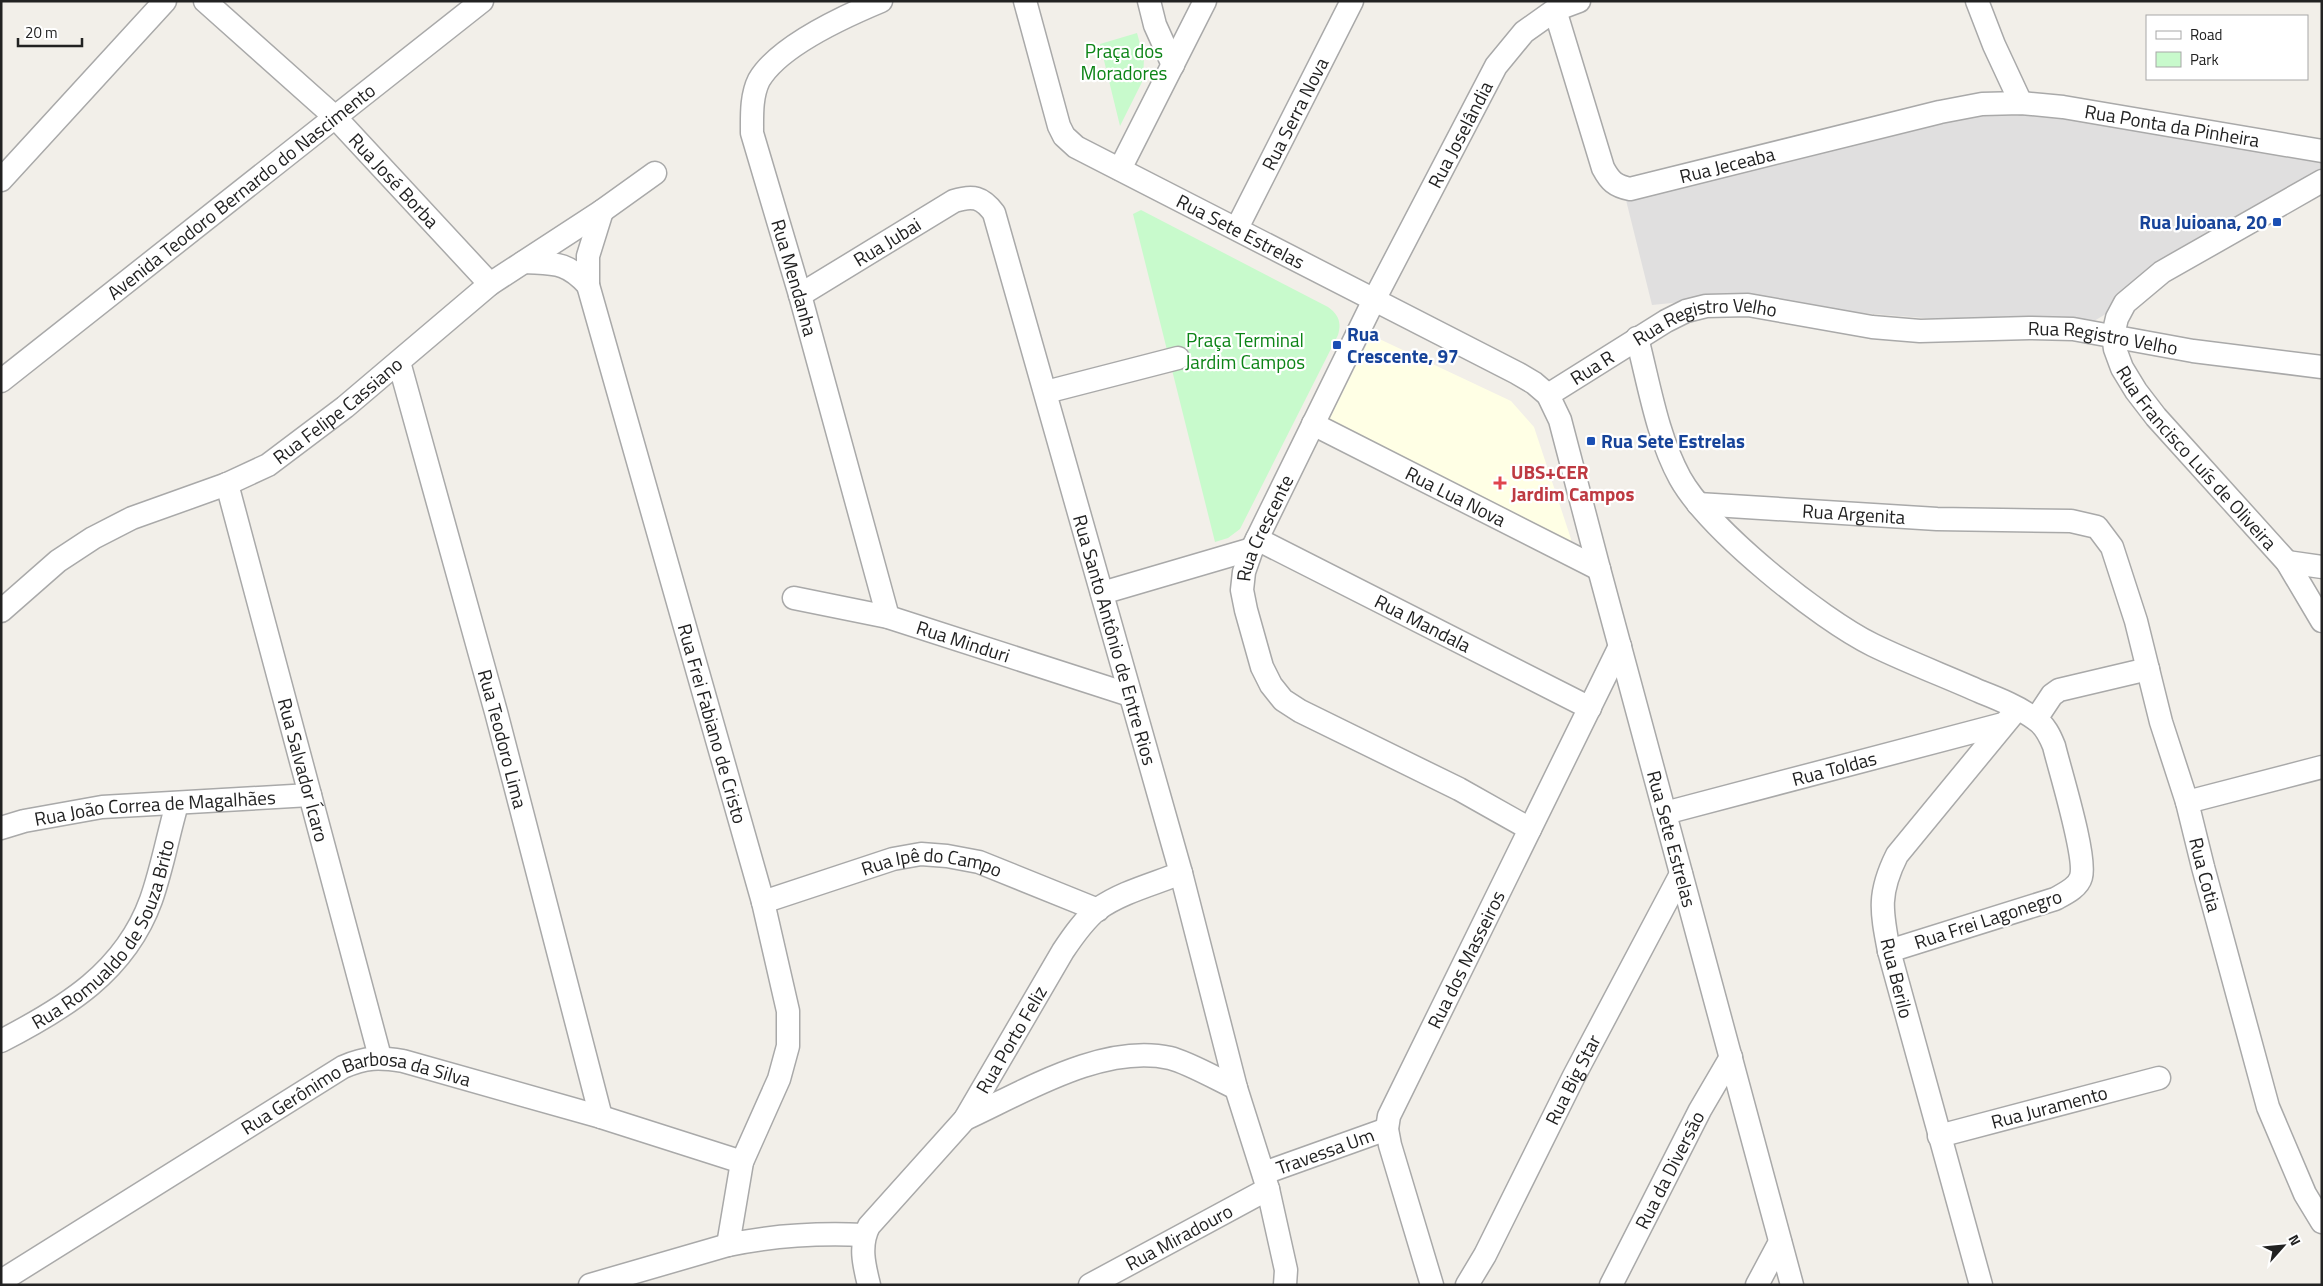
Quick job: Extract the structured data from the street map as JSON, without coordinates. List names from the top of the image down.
{
  "streets": {
    "street": [
      "Rua Serra Nova",
      "Rua Ponta da Pinheira",
      "Rua Joselândia",
      "Rua Jeceaba",
      "Rua José Borba",
      "Avenida Teodoro Bernardo do Nascimento",
      "Rua Sete Estrelas",
      "Rua Jubai",
      "Rua Mendanha",
      "Rua Registro Velho",
      "Rua R",
      "Rua Felipe Cassiano",
      "Rua Francisco Luís de Oliveira",
      "Rua Lua Nova",
      "Rua Argenita",
      "Rua Crescente",
      "Rua Mandala",
      "Rua Santo Antônio de Entre Rios",
      "Rua Minduri",
      "Rua Frei Fabiano de Cristo",
      "Rua Teodoro Lima",
      "Rua Toldas",
      "Rua Salvador Ícaro",
      "Rua João Correa de Magalhães",
      "Rua Ipê do Campo",
      "Rua Cotia",
      "Rua Frei Lagonegro",
      "Rua Romualdo de Souza Brito",
      "Rua dos Masseiros",
      "Rua Berilo",
      "Rua Porto Feliz",
      "Rua Big Star",
      "Rua Juramento",
      "Rua Gerônimo Barbosa da Silva",
      "Travessa Um",
      "Rua da Diversão",
      "Rua Miradouro"
    ]
  },
  "crossings": [
    ["Rua Serra Nova", "Rua Sete Estrelas"],
    ["Rua Ponta da Pinheira", "Rua Jeceaba"],
    ["Rua Joselândia", "Rua Jeceaba"],
    ["Rua Joselândia", "Rua Sete Estrelas"],
    ["Rua Joselândia", "Rua Crescente"],
    ["Rua José Borba", "Avenida Teodoro Bernardo do Nascimento"],
    ["Rua José Borba", "Rua Felipe Cassiano"],
    ["Rua Sete Estrelas", "Rua R"],
    ["Rua Sete Estrelas", "Rua Lua Nova"],
    ["Rua Sete Estrelas", "Rua Crescente"],
    ["Rua Sete Estrelas", "Rua Toldas"],
    ["Rua Sete Estrelas", "Rua dos Masseiros"],
    ["Rua Sete Estrelas", "Rua Big Star"],
    ["Rua Sete Estrelas", "Rua da Diversão"],
    ["Rua Jubai", "Rua Mendanha"],
    ["Rua Jubai", "Rua Santo Antônio de Entre Rios"],
    ["Rua Mendanha", "Rua Minduri"],
    ["Rua Registro Velho", "Rua R"],
    ["Rua Registro Velho", "Rua Francisco Luís de Oliveira"],
    ["Rua Registro Velho", "Rua Argenita"],
    ["Rua Registro Velho", "Rua Toldas"],
    ["Rua Registro Velho", "Rua Frei Lagonegro"],
    ["Rua Registro Velho", "Rua Berilo"],
    ["Rua Felipe Cassiano", "Rua Frei Fabiano de Cristo"],
    ["Rua Felipe Cassiano", "Rua Teodoro Lima"],
    ["Rua Felipe Cassiano", "Rua Salvador Ícaro"],
    ["Rua Lua Nova", "Rua Crescente"],
    ["Rua Argenita", "Rua Cotia"],
    ["Rua Crescente", "Rua Mandala"],
    ["Rua Crescente", "Rua dos Masseiros"],
    ["Rua Mandala", "Rua dos Masseiros"],
    ["Rua Santo Antônio de Entre Rios", "Rua Minduri"],
    ["Rua Santo Antônio de Entre Rios", "Rua Porto Feliz"],
    ["Rua Santo Antônio de Entre Rios", "Travessa Um"],
    ["Rua Santo Antônio de Entre Rios", "Rua Miradouro"],
    ["Rua Frei Fabiano de Cristo", "Rua Ipê do Campo"],
    ["Rua Frei Fabiano de Cristo", "Rua Gerônimo Barbosa da Silva"],
    ["Rua Teodoro Lima", "Rua Gerônimo Barbosa da Silva"],
    ["Rua Toldas", "Rua Frei Lagonegro"],
    ["Rua Toldas", "Rua Berilo"],
    ["Rua Salvador Ícaro", "Rua João Correa de Magalhães"],
    ["Rua Salvador Ícaro", "Rua Gerônimo Barbosa da Silva"],
    ["Rua João Correa de Magalhães", "Rua Romualdo de Souza Brito"],
    ["Rua Ipê do Campo", "Rua Porto Feliz"],
    ["Rua Cotia", "Rua Berilo"],
    ["Rua Frei Lagonegro", "Rua Berilo"],
    ["Rua dos Masseiros", "Travessa Um"],
    ["Rua Berilo", "Rua Juramento"],
    ["Travessa Um", "Rua Miradouro"]
  ],
  "parks": ["Praça dos Moradores", "Praça Terminal Jardim Campos"],
  "places": {
    "transit": ["Rua Juioana, 20", "Rua Crescente, 97", "Rua Sete Estrelas"],
    "health": ["UBS+CER Jardim Campos"]
  },
  "legend": ["Road", "Park"],
  "scale_bar": "20 m",
  "north": "top right"
}
